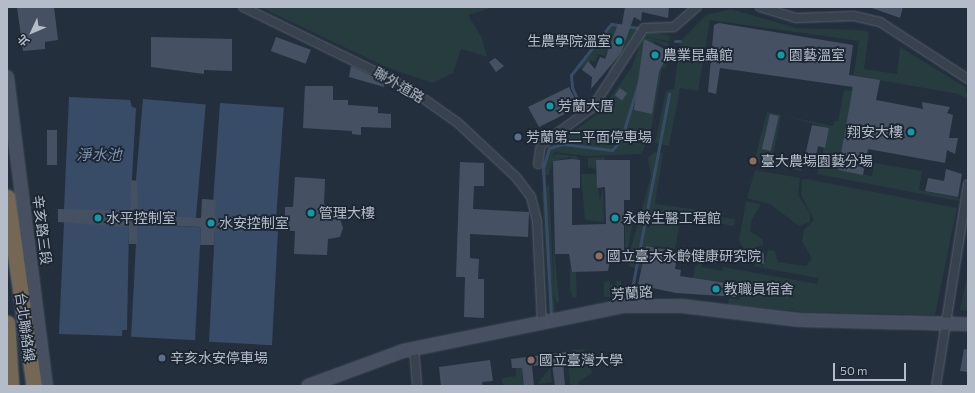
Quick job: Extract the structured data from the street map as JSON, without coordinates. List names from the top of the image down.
{
  "streets": {
    "highway": ["台北聯絡線"],
    "street": ["聯外道路", "辛亥路三段", "芳蘭路"]
  },
  "crossings": [
    ["聯外道路", "芳蘭路"]
  ],
  "water": ["淨水池"],
  "places": [
    "生農學院溫室",
    "農業昆蟲館",
    "園藝溫室",
    "芳蘭大厝",
    "翔安大樓",
    "芳蘭第二平面停車場",
    "臺大農場園藝分場",
    "管理大樓",
    "水平控制室",
    "永齡生醫工程館",
    "水安控制室",
    "國立臺大永齡健康研究院",
    "教職員宿舍",
    "辛亥水安停車場",
    "國立臺灣大學"
  ],
  "scale_bar": "50 m",
  "north": "bottom left"
}
